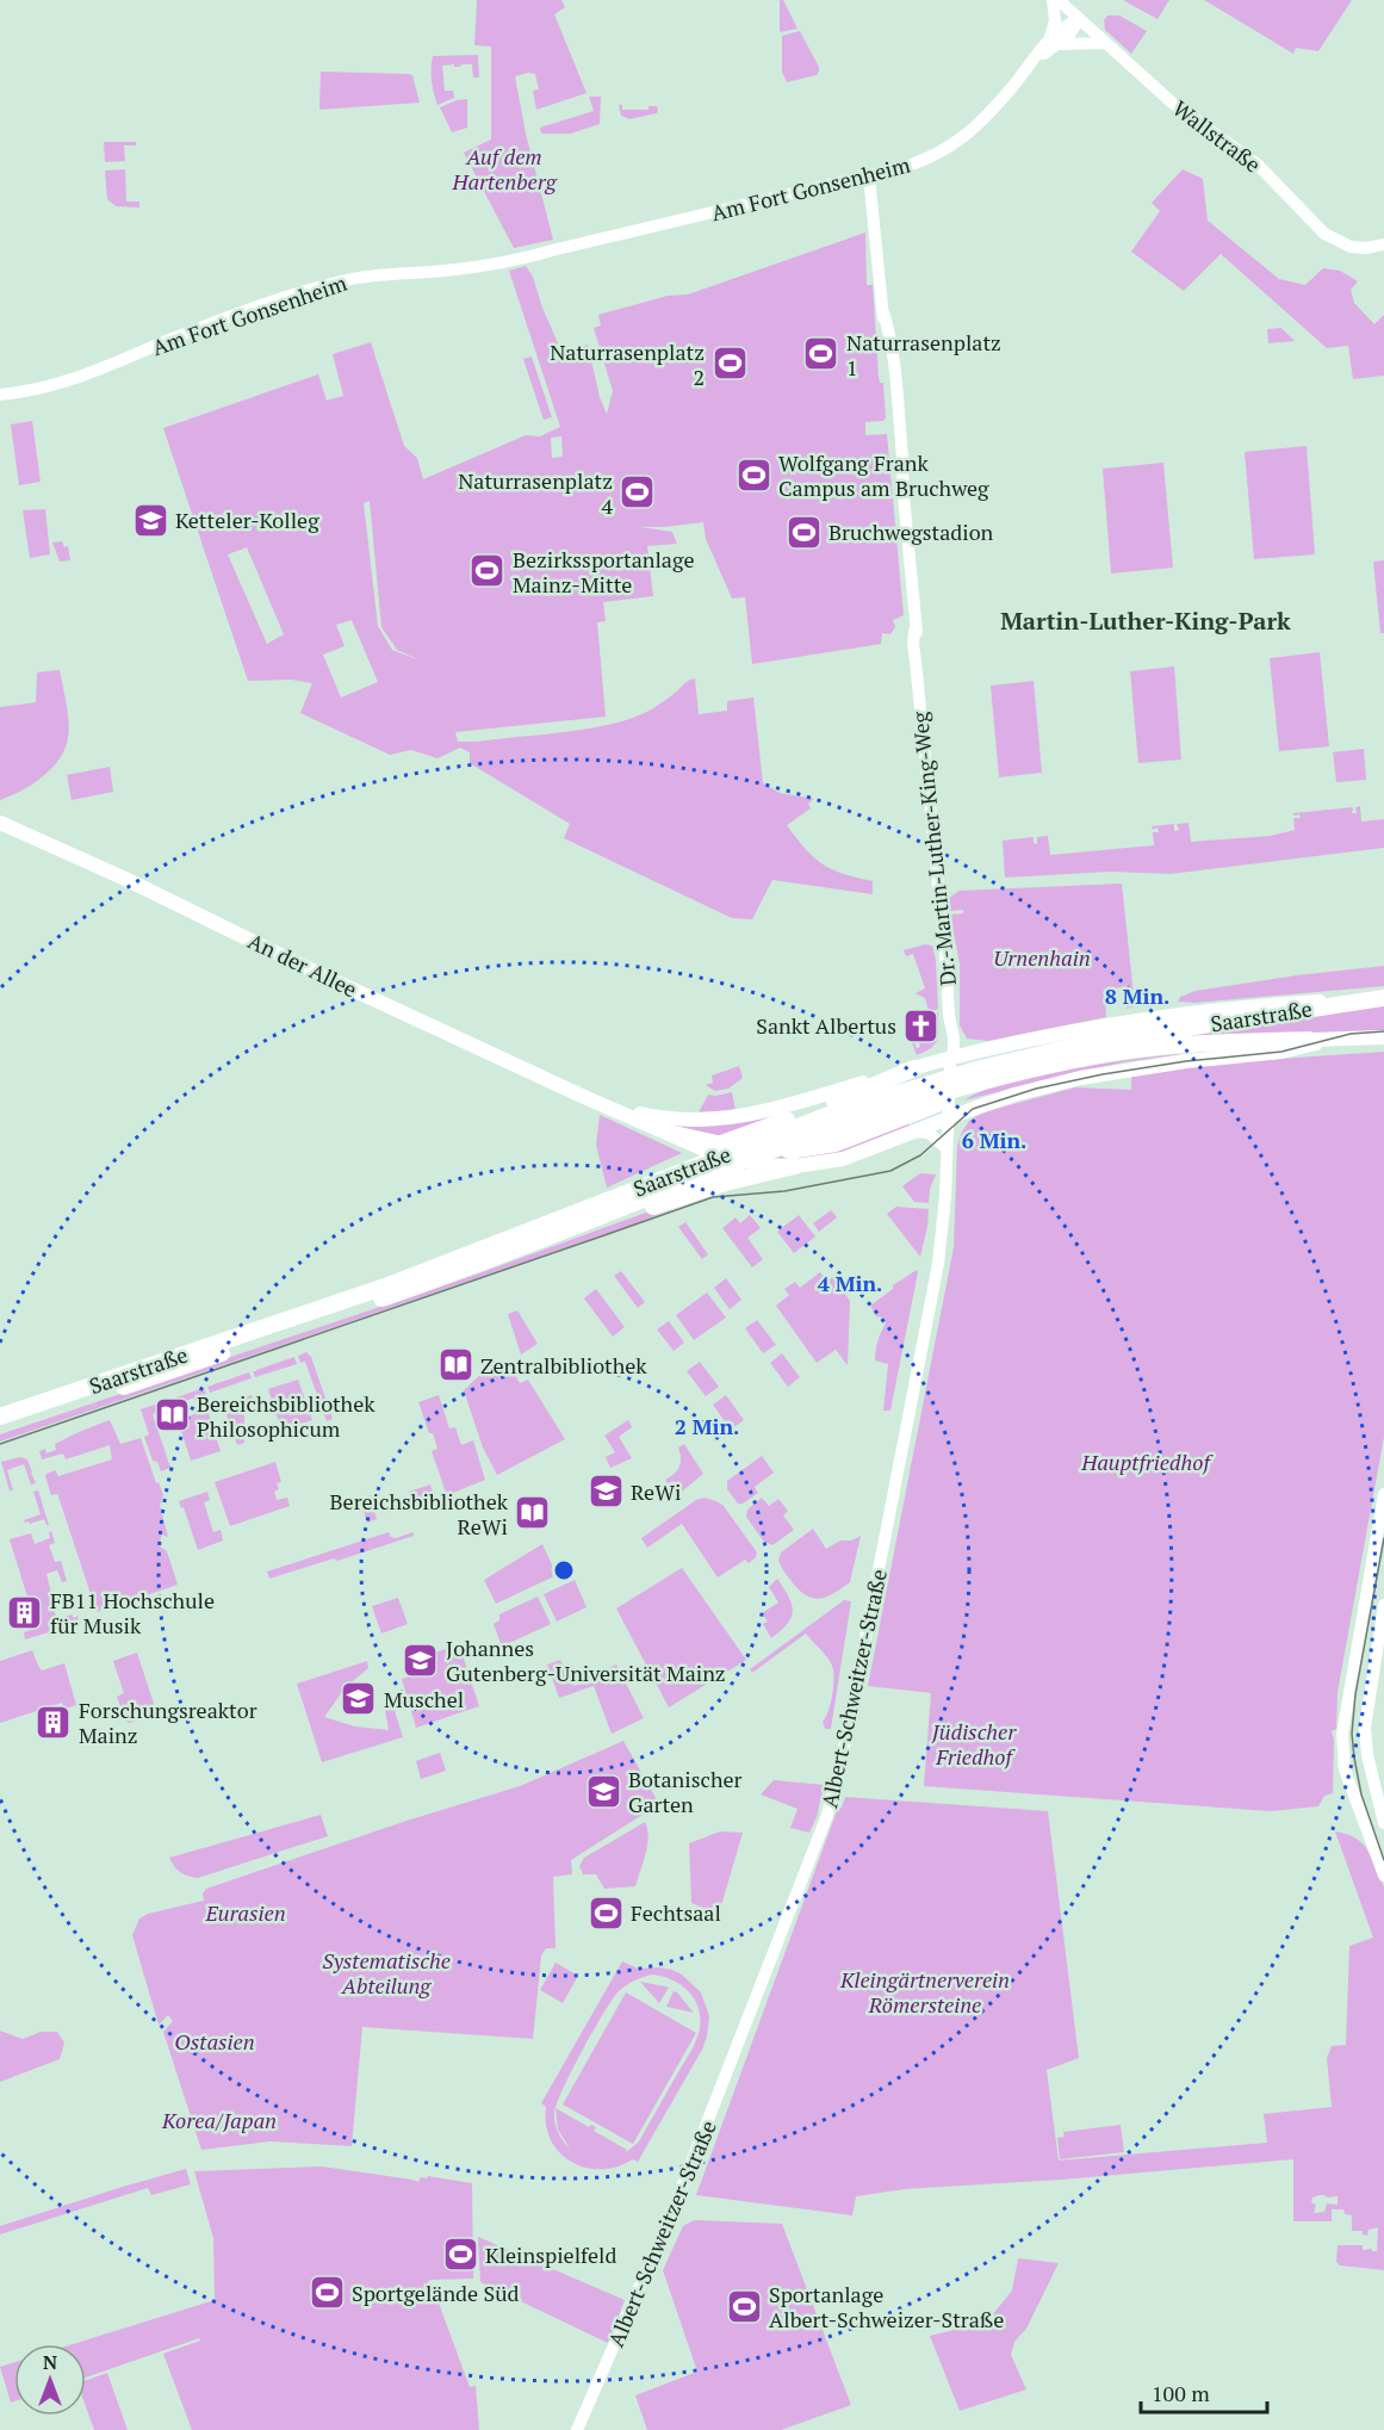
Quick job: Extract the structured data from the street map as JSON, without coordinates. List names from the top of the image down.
{
  "streets": {
    "highway": ["Saarstraße"],
    "main road": ["An der Allee"],
    "street": [
      "Wallstraße",
      "Am Fort Gonsenheim",
      "Dr.-Martin-Luther-King-Weg",
      "Albert-Schweitzer-Straße"
    ]
  },
  "crossings": [
    ["Wallstraße", "Am Fort Gonsenheim"],
    ["Am Fort Gonsenheim", "Dr.-Martin-Luther-King-Weg"],
    ["Dr.-Martin-Luther-King-Weg", "Saarstraße"],
    ["Dr.-Martin-Luther-King-Weg", "Albert-Schweitzer-Straße"],
    ["An der Allee", "Saarstraße"],
    ["Saarstraße", "Albert-Schweitzer-Straße"]
  ],
  "districts": ["Martin-Luther-King-Park"],
  "parks": [
    "Auf dem Hartenberg",
    "Urnenhain",
    "Hauptfriedhof",
    "Jüdischer Friedhof",
    "Eurasien",
    "Systematische Abteilung",
    "Kleingärtnerverein Römersteine",
    "Ostasien",
    "Korea/Japan"
  ],
  "places": {
    "sports": [
      "Naturrasenplatz 1",
      "Naturrasenplatz 2",
      "Wolfgang Frank Campus am Bruchweg",
      "Naturrasenplatz 4",
      "Bruchwegstadion",
      "Bezirkssportanlage Mainz-Mitte",
      "Fechtsaal",
      "Kleinspielfeld",
      "Sportgelände Süd",
      "Sportanlage Albert-Schweizer-Straße"
    ],
    "school or university": [
      "Ketteler-Kolleg",
      "ReWi",
      "Johannes Gutenberg-Universität Mainz",
      "Muschel",
      "Botanischer Garten"
    ],
    "church": ["Sankt Albertus"],
    "library": ["Zentralbibliothek", "Bereichsbibliothek Philosophicum", "Bereichsbibliothek ReWi"],
    "building": ["FB11 Hochschule für Musik", "Forschungsreaktor Mainz"]
  },
  "scale_bar": "100 m",
  "north": "top",
  "rings": [
    "8 Min.",
    "6 Min.",
    "4 Min.",
    "2 Min."
  ]
}
